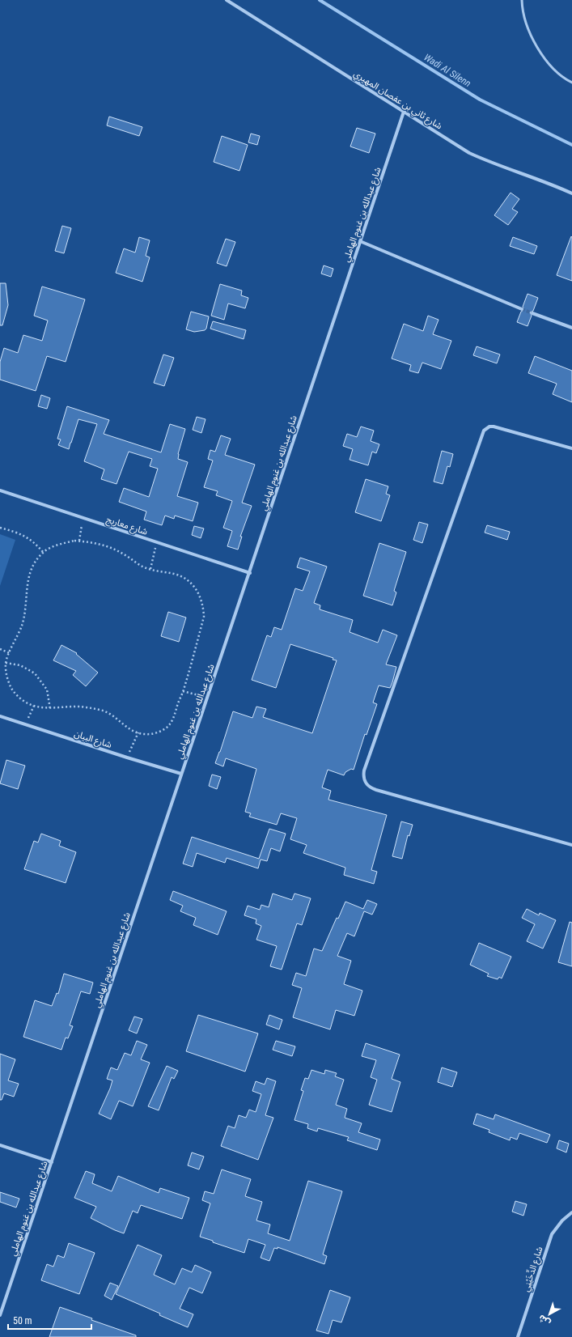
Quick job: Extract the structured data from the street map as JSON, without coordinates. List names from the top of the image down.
{
  "streets": {
    "street": [
      "شارع ثاني بن عفصان المهيري",
      "شارع عبدالله بن غنوم الهاملي",
      "شارع معاريج",
      "شارع البيان",
      "شارع الدِّخَيْنِي"
    ]
  },
  "crossings": [
    ["شارع ثاني بن عفصان المهيري", "شارع عبدالله بن غنوم الهاملي"],
    ["شارع عبدالله بن غنوم الهاملي", "شارع معاريج"],
    ["شارع عبدالله بن غنوم الهاملي", "شارع البيان"]
  ],
  "water": ["Wadi Al Silenn"],
  "scale_bar": "50 m",
  "north": "bottom left"
}
